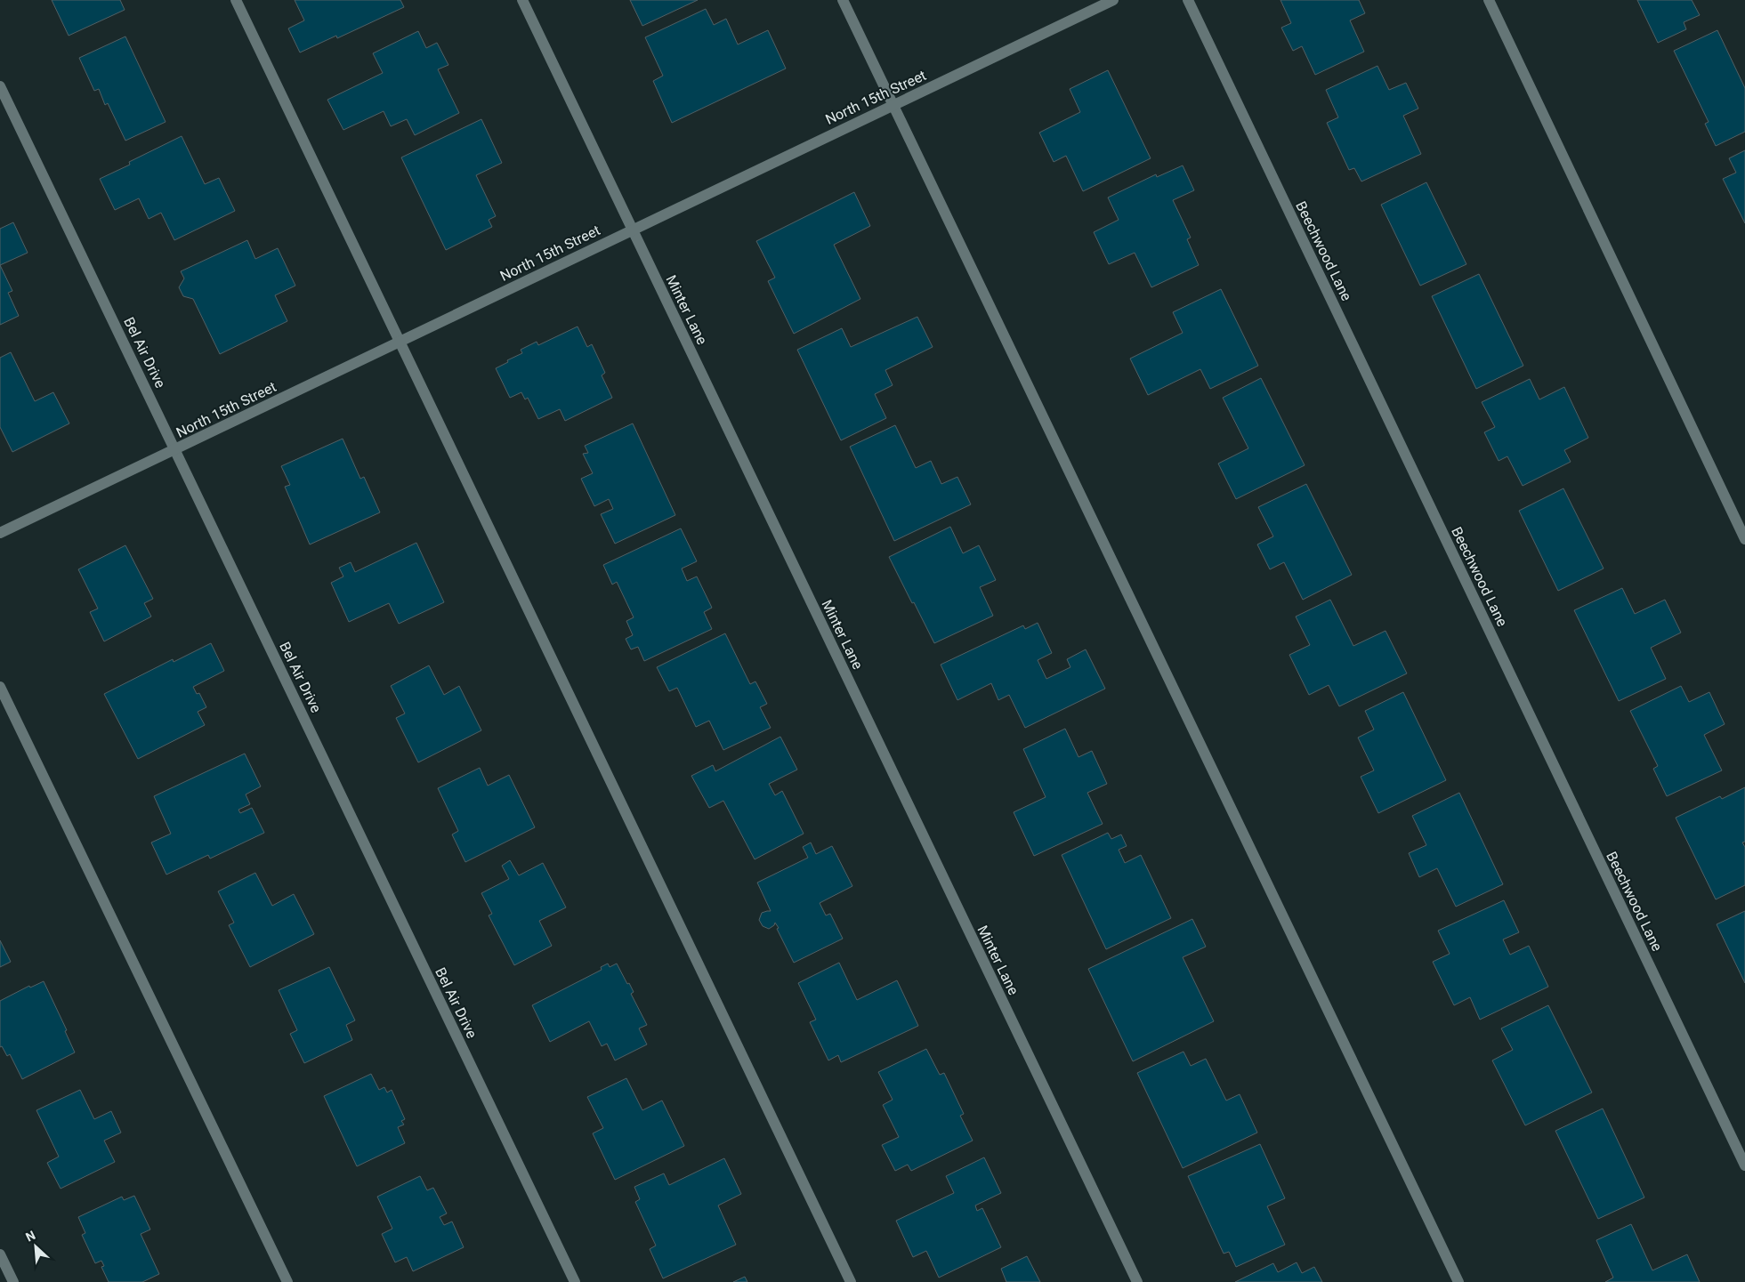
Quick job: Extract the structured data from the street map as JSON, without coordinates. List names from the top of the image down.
{
  "streets": {
    "street": [
      "North 15th Street",
      "Beechwood Lane",
      "Minter Lane",
      "Bel Air Drive"
    ]
  },
  "crossings": [
    ["North 15th Street", "Minter Lane"],
    ["North 15th Street", "Bel Air Drive"]
  ],
  "north": "top left"
}
